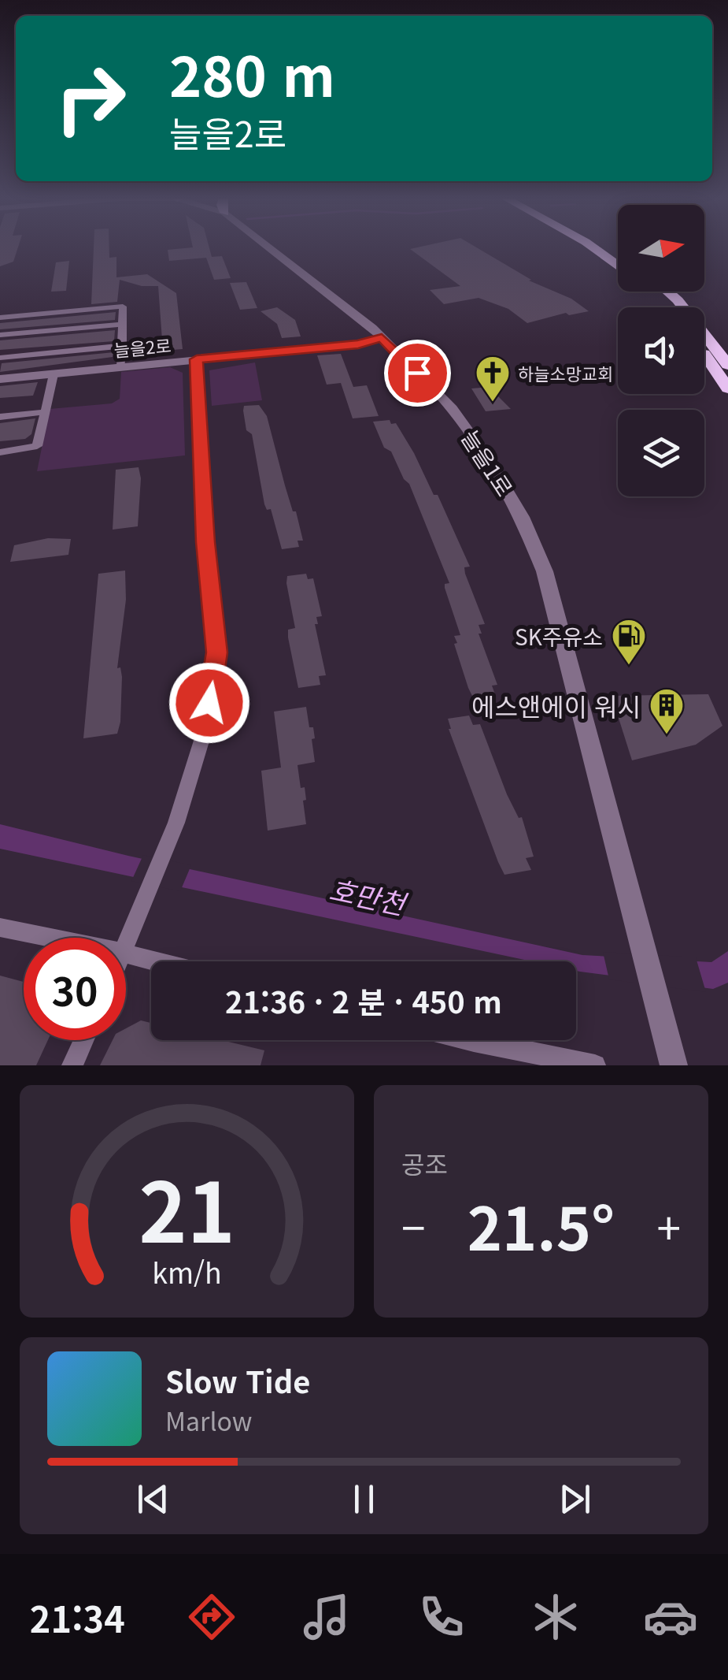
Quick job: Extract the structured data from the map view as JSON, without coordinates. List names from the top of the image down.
{
  "streets": {
    "street": ["늘을2로", "늘을1로"]
  },
  "crossings": [
    ["늘을2로", "늘을1로"]
  ],
  "water": ["호만천"],
  "places": {
    "church": ["하늘소망교회"],
    "fuel station": ["SK주유소"],
    "building": ["에스앤에이 워시"]
  },
  "north": "right",
  "page": {
    "turn": ["280 m", "늘을2로"],
    "limit": "30",
    "trip": "21:36 · 2 분 · 450 m",
    "tile": "공조",
    "heat": ["−", "21.5°", "+"],
    "song": ["Slow Tide", "Marlow"],
    "tabs": "21:34",
    "gauge": ["21", "km/h"]
  }
}
